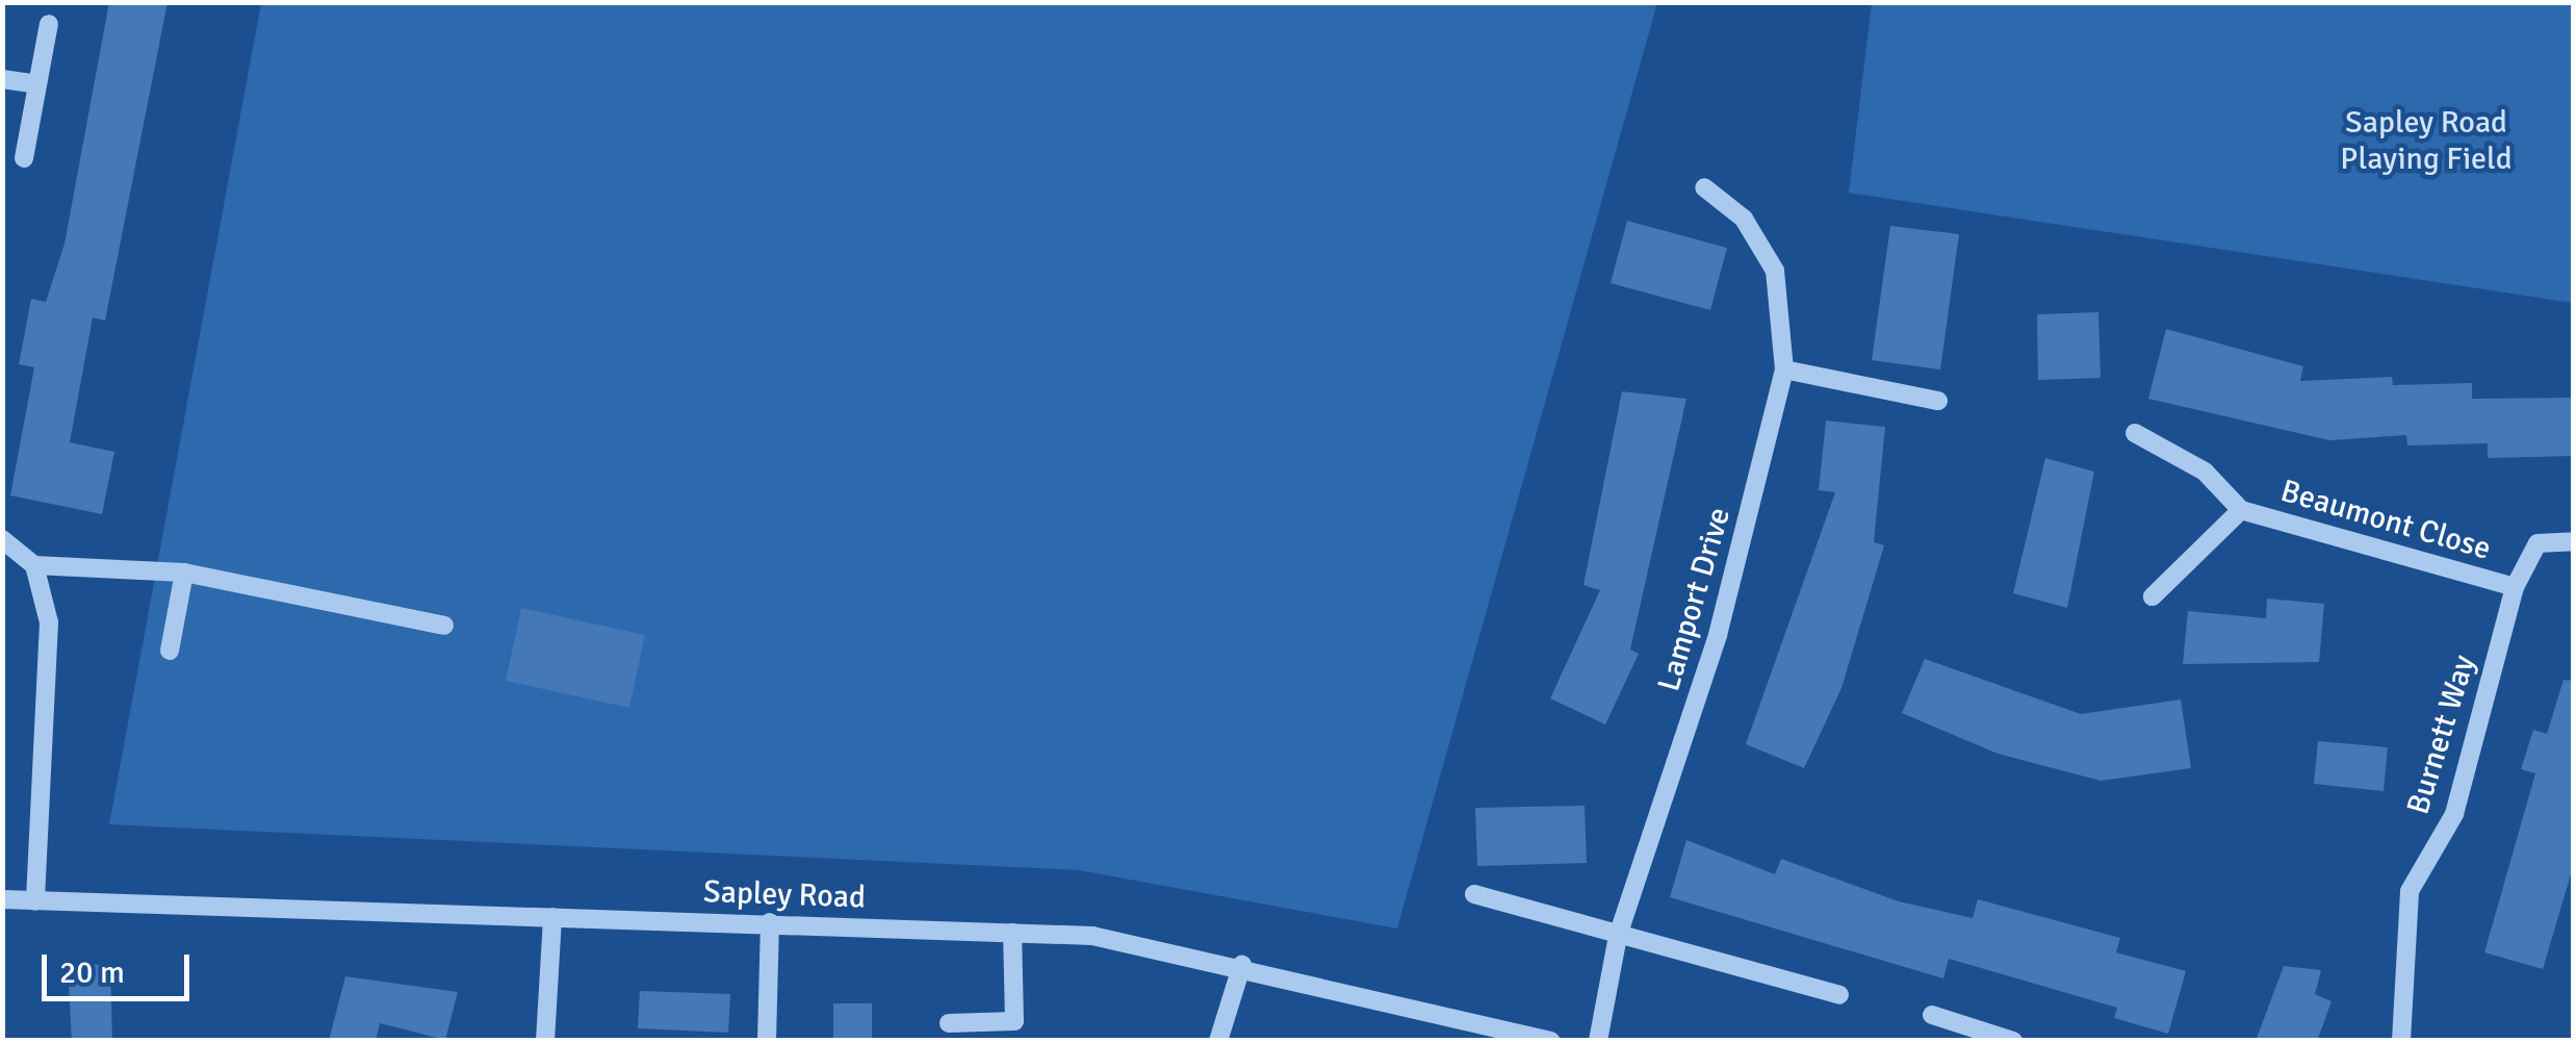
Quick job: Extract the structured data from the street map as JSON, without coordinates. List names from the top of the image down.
{
  "streets": {
    "street": [
      "Beaumont Close",
      "Lamport Drive",
      "Burnett Way",
      "Sapley Road"
    ]
  },
  "crossings": [
    ["Beaumont Close", "Burnett Way"]
  ],
  "parks": ["Sapley Road Playing Field"],
  "scale_bar": "20 m"
}
